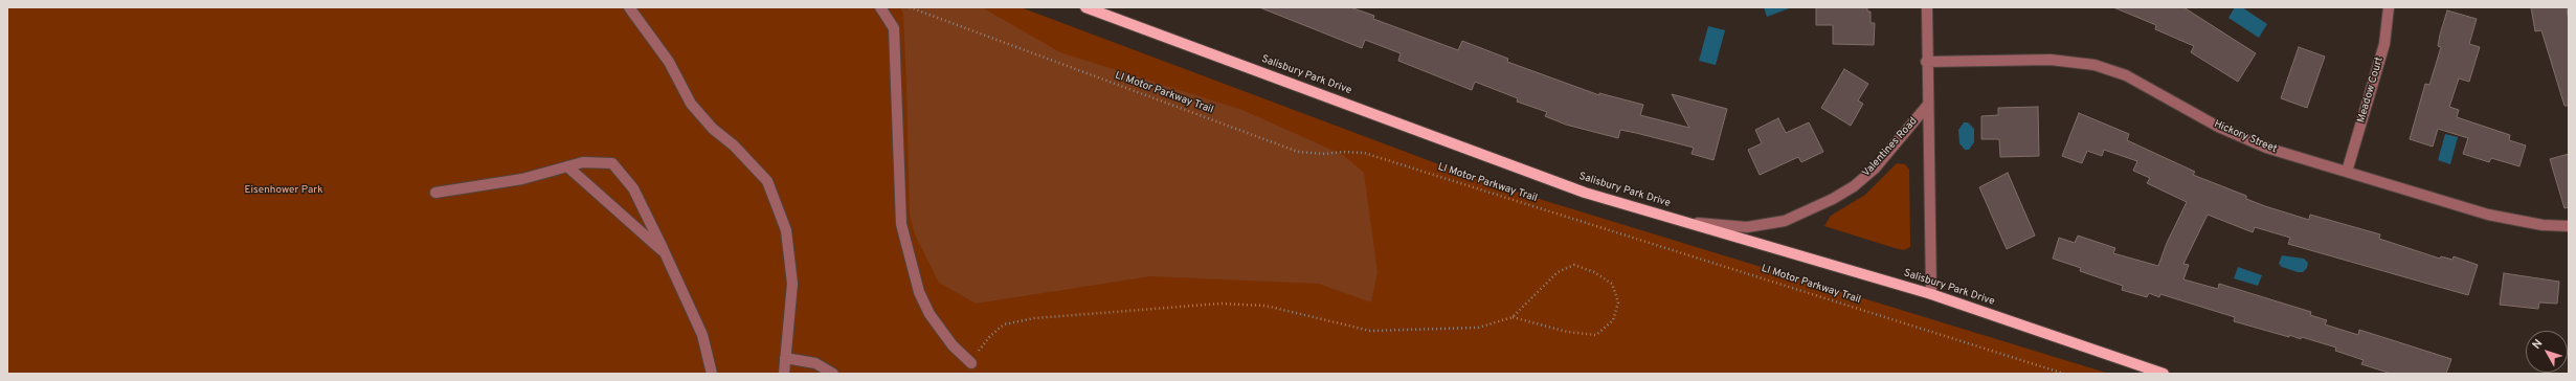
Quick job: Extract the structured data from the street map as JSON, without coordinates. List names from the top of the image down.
{
  "streets": {
    "main road": ["Salisbury Park Drive"],
    "street": ["Meadow Court", "Hickory Street", "Valentines Road"],
    "path": ["LI Motor Parkway Trail"]
  },
  "crossings": [
    ["Salisbury Park Drive", "Valentines Road"],
    ["Meadow Court", "Hickory Street"],
    ["Hickory Street", "Valentines Road"]
  ],
  "parks": ["Eisenhower Park"],
  "north": "top left"
}
